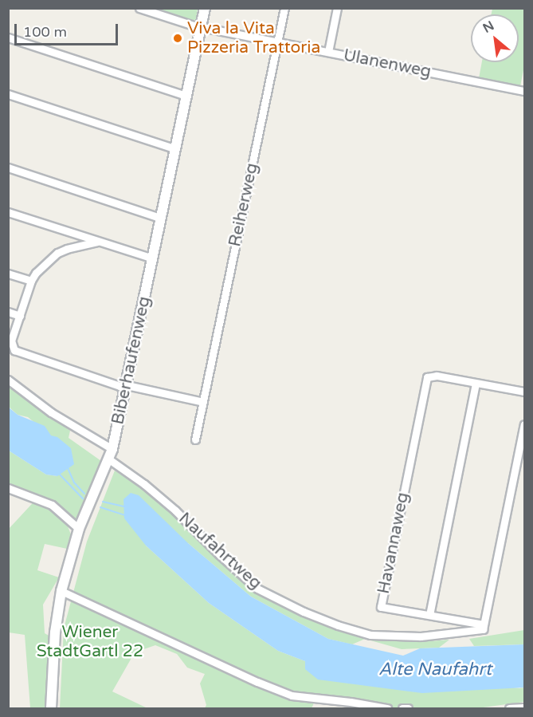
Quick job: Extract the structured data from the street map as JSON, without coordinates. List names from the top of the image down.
{
  "streets": {
    "main road": ["Biberhaufenweg"],
    "street": [
      "Ulanenweg",
      "Reiherweg",
      "Havannaweg",
      "Naufahrtweg"
    ]
  },
  "crossings": [
    ["Ulanenweg", "Reiherweg"],
    ["Ulanenweg", "Biberhaufenweg"],
    ["Biberhaufenweg", "Naufahrtweg"],
    ["Havannaweg", "Naufahrtweg"]
  ],
  "water": ["Alte Naufahrt"],
  "parks": ["Wiener StadtGartl 22"],
  "places": ["Viva la Vita Pizzeria Trattoria"],
  "scale_bar": "100 m",
  "north": "top left"
}
